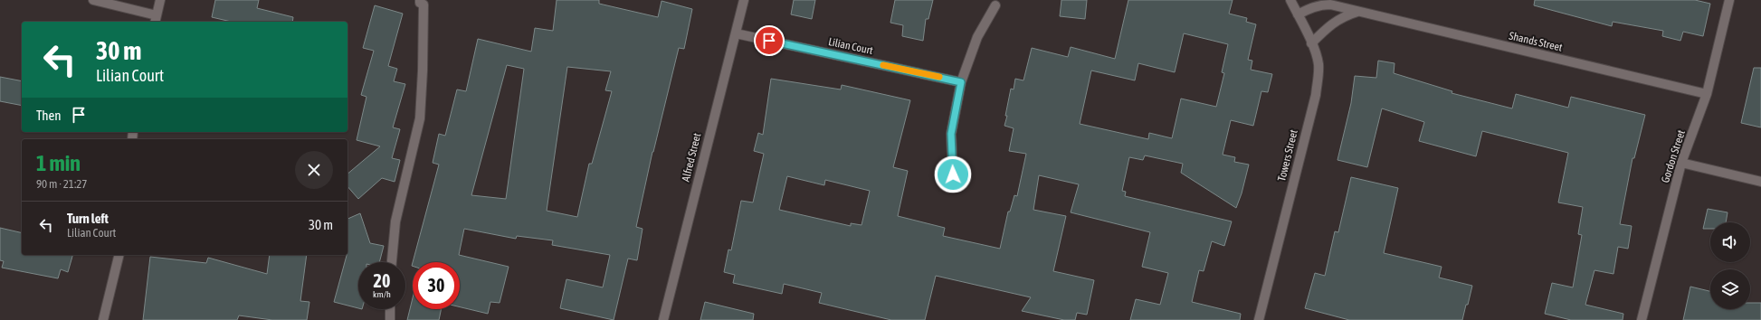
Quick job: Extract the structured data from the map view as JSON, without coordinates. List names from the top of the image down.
{
  "streets": {
    "street": [
      "Shands Street",
      "Lilian Court",
      "Towers Street",
      "Gordon Street",
      "Alfred Street"
    ]
  },
  "crossings": [
    ["Shands Street", "Towers Street"],
    ["Shands Street", "Gordon Street"],
    ["Lilian Court", "Alfred Street"]
  ],
  "page": {
    "turn": ["30 m", "Lilian Court"],
    "then": "Then",
    "heading": ["1 min", "90 m · 21:27"],
    "list": [
      {
        "name": "Turn left",
        "note": "Lilian Court",
        "value": "30 m"
      }
    ],
    "speed": "20 km/h",
    "limit": "30"
  }
}
